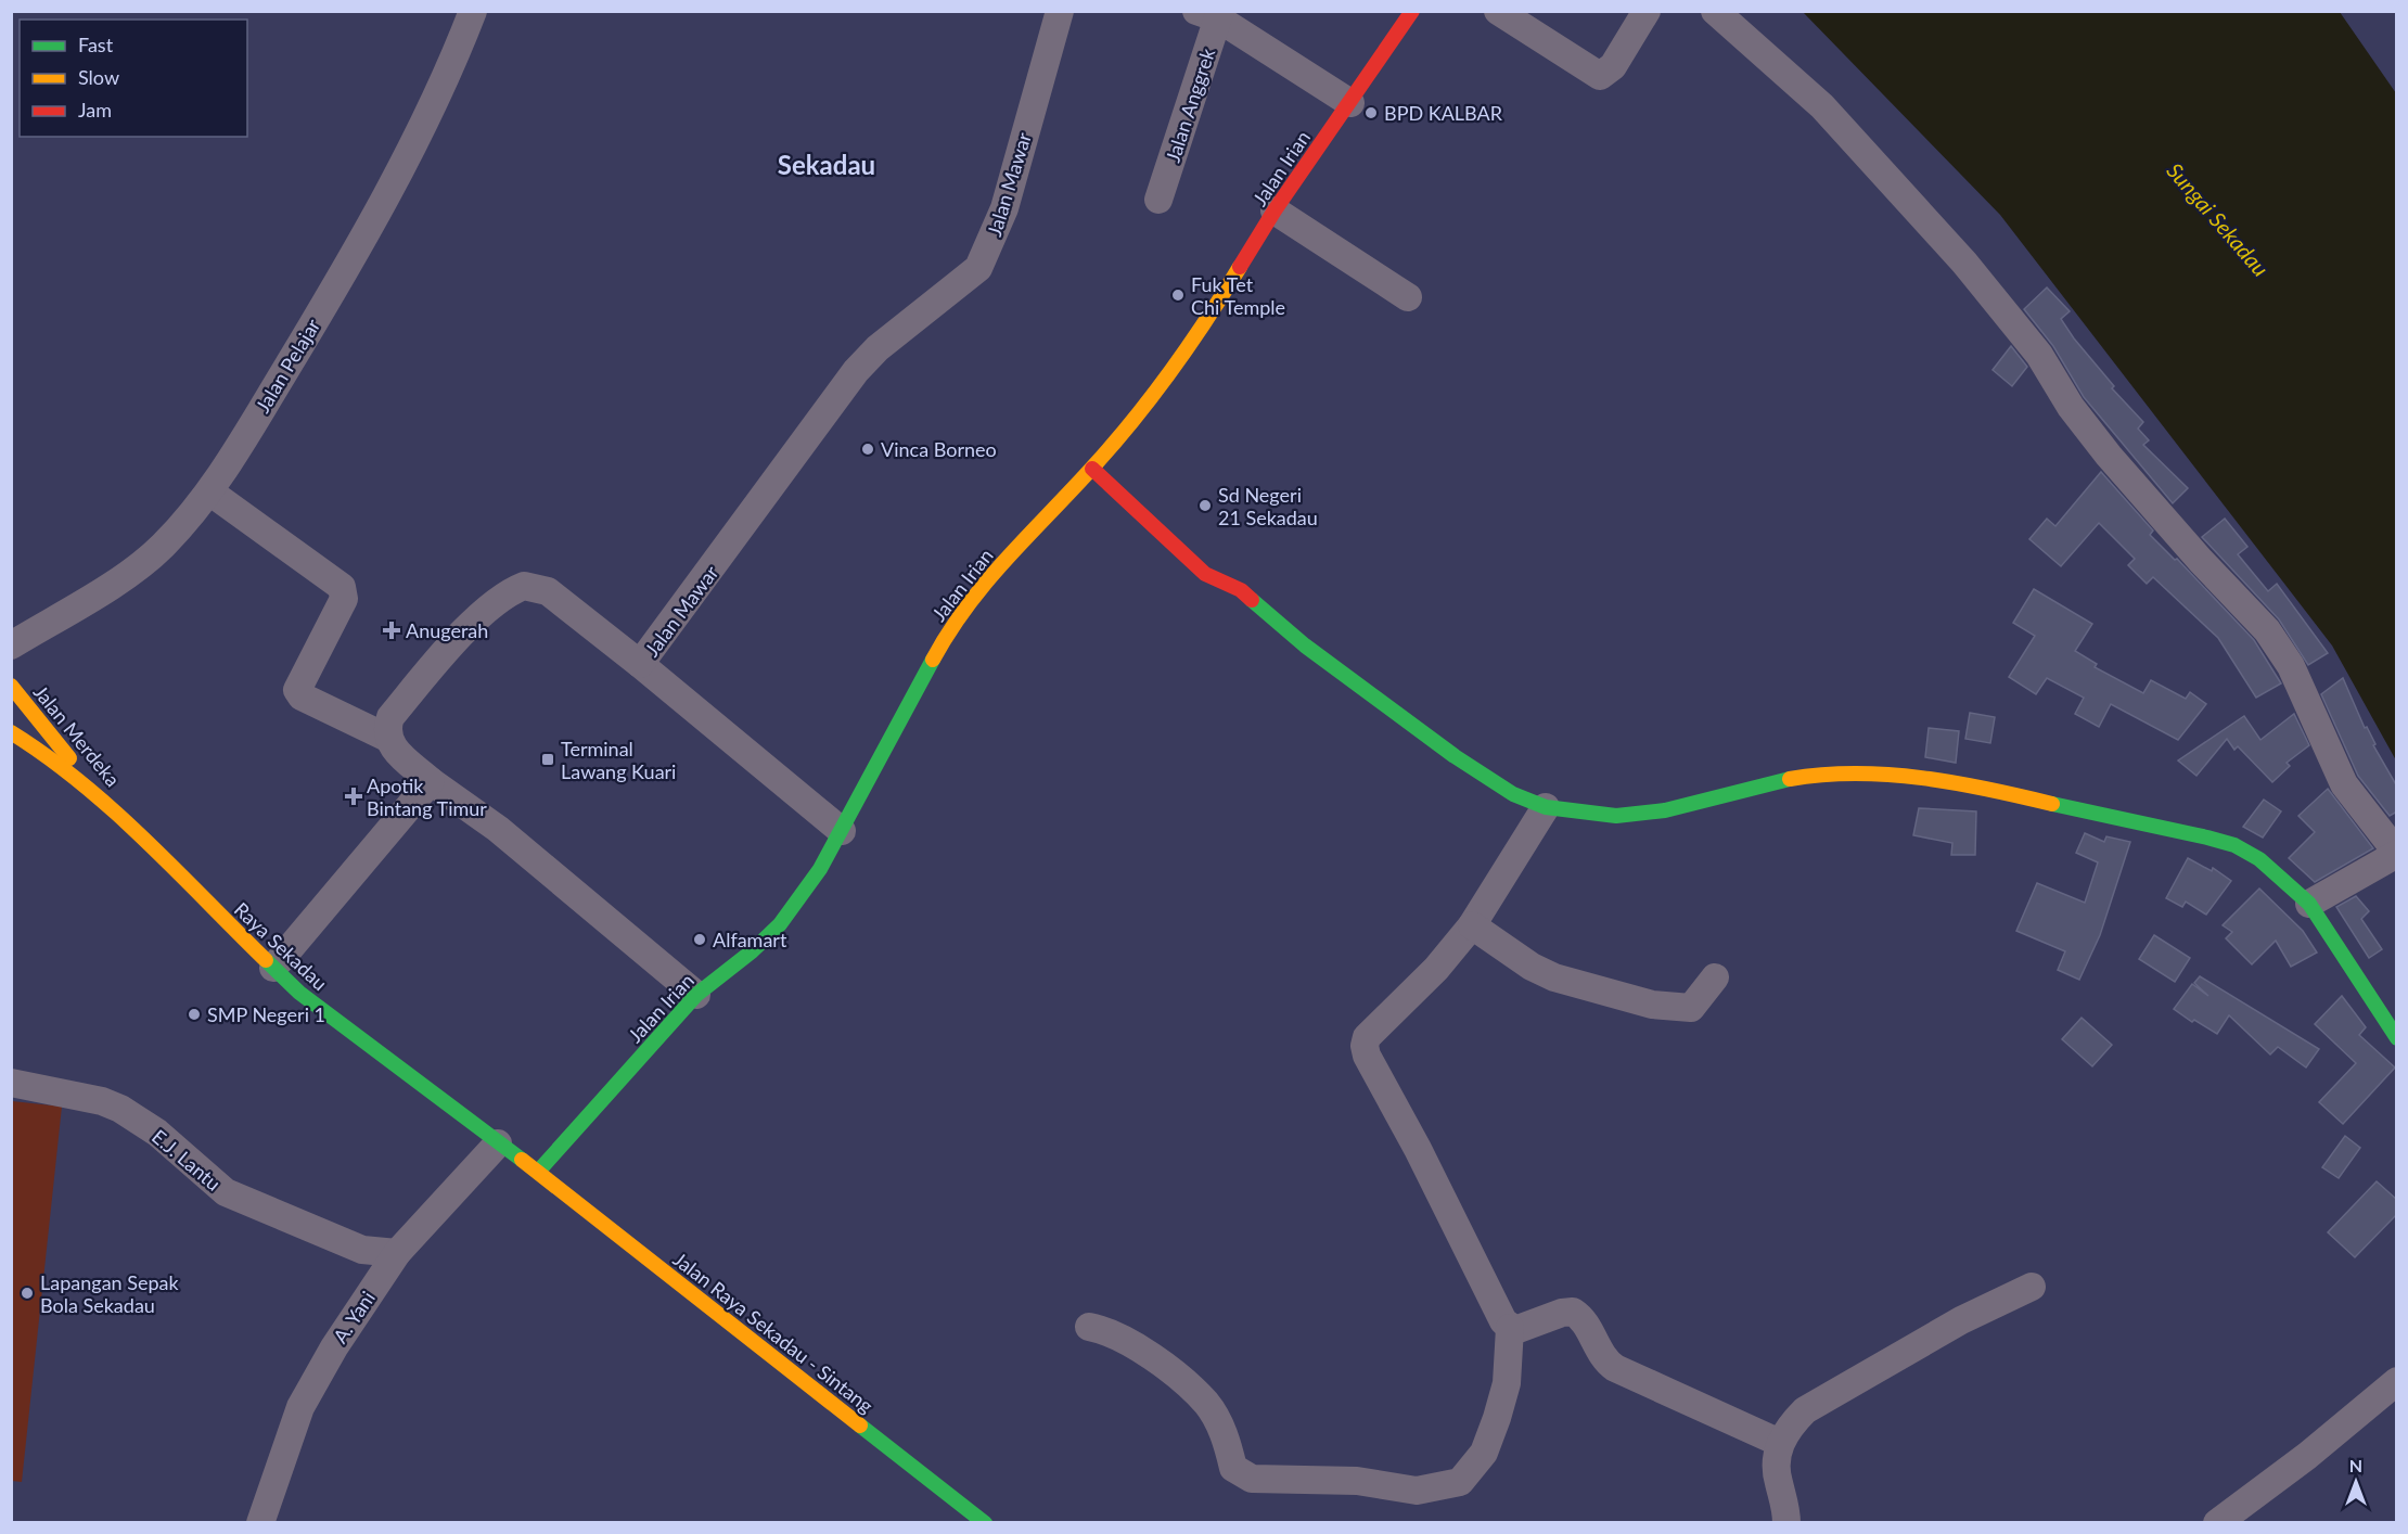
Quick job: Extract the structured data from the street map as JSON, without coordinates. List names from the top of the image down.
{
  "streets": {
    "main road": [
      "Jalan Irian",
      "Jalan Merdeka",
      "Raya Sekadau",
      "Jalan Raya Sekadau - Sintang"
    ],
    "street": [
      "Jalan Anggrek",
      "Jalan Mawar",
      "Jalan Pelajar",
      "E.J. Lantu",
      "A. Yani"
    ]
  },
  "crossings": [
    ["Jalan Irian", "Raya Sekadau"],
    ["Jalan Irian", "Jalan Raya Sekadau - Sintang"],
    ["Jalan Merdeka", "Raya Sekadau"],
    ["Raya Sekadau", "A. Yani"],
    ["Raya Sekadau", "Jalan Raya Sekadau - Sintang"],
    ["E.J. Lantu", "A. Yani"]
  ],
  "districts": ["Sekadau"],
  "water": ["Sungai Sekadau"],
  "places": {
    "other": [
      "BPD KALBAR",
      "Fuk Tet Chi Temple",
      "Vinca Borneo",
      "Sd Negeri 21 Sekadau",
      "Alfamart",
      "SMP Negeri 1",
      "Lapangan Sepak Bola Sekadau"
    ],
    "health": ["Anugerah", "Apotik Bintang Timur"],
    "transit": ["Terminal Lawang Kuari"]
  },
  "legend": ["Fast", "Slow", "Jam"],
  "north": "top"
}
